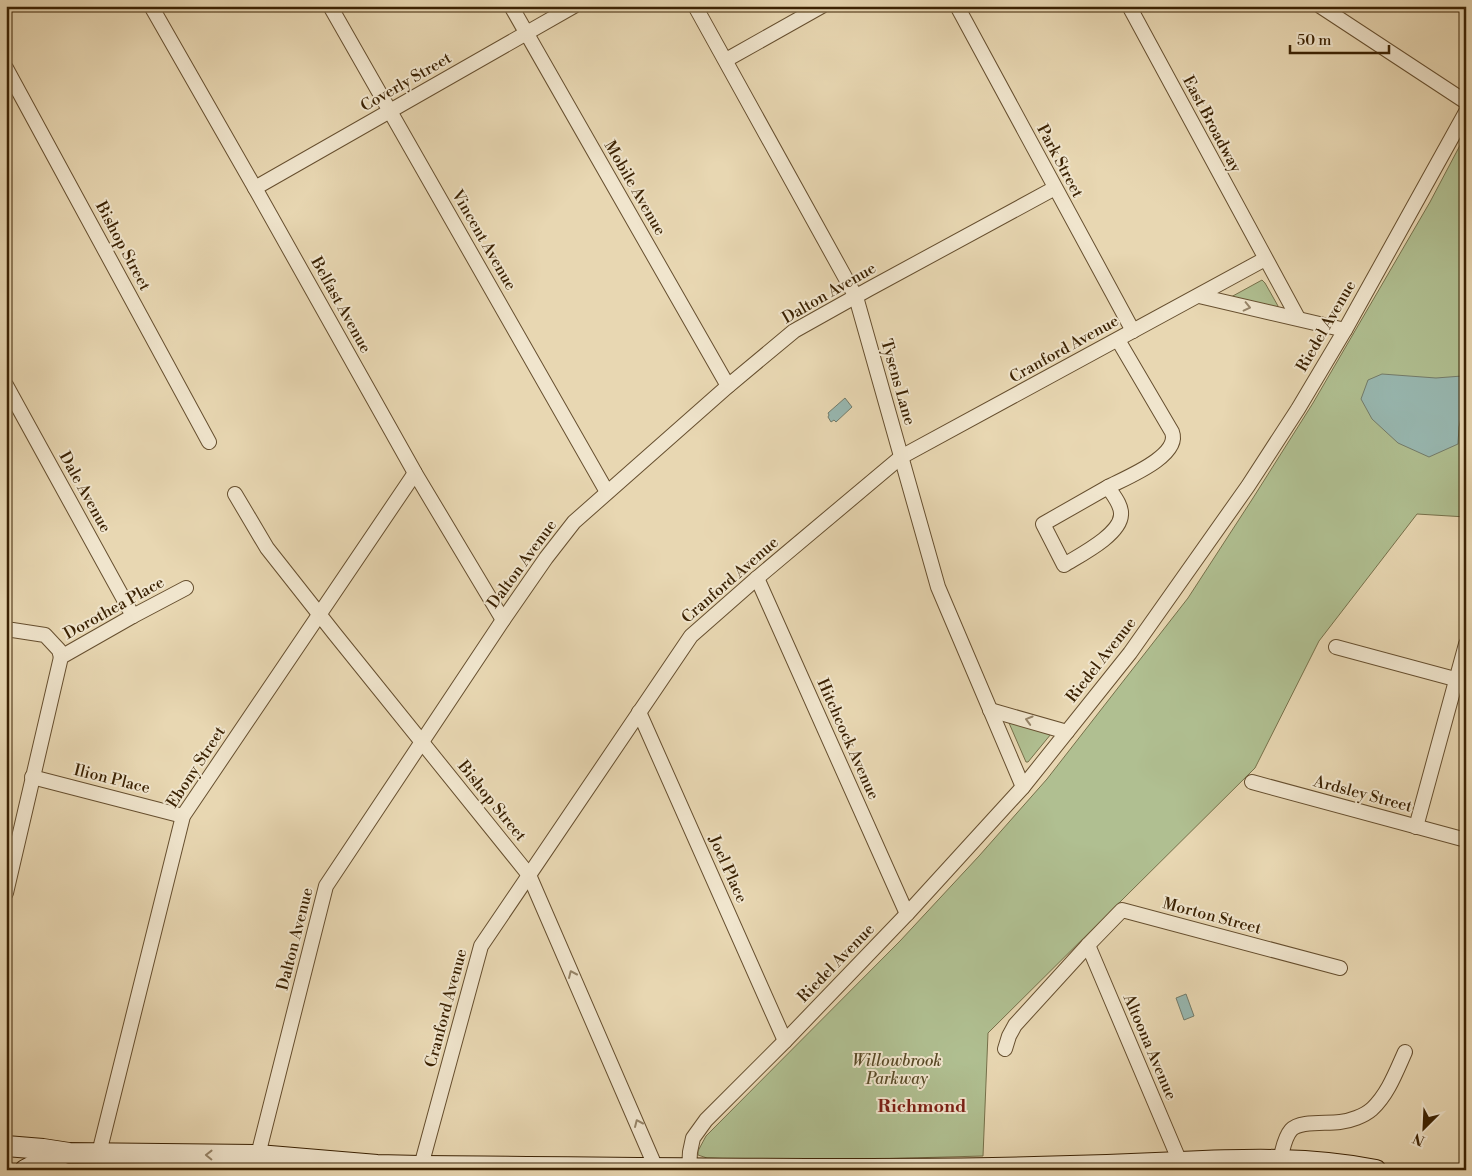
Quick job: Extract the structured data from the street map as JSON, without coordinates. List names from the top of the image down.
{
  "streets": {
    "street": [
      "Coverly Street",
      "East Broadway",
      "Park Street",
      "Mobile Avenue",
      "Vincent Avenue",
      "Bishop Street",
      "Dalton Avenue",
      "Belfast Avenue",
      "Riedel Avenue",
      "Cranford Avenue",
      "Tysens Lane",
      "Dale Avenue",
      "Dorothea Place",
      "Hitchcock Avenue",
      "Ebony Street",
      "Ilion Place",
      "Ardsley Street",
      "Joel Place",
      "Morton Street",
      "Altoona Avenue"
    ]
  },
  "crossings": [
    ["Coverly Street", "Mobile Avenue"],
    ["Coverly Street", "Vincent Avenue"],
    ["Coverly Street", "Belfast Avenue"],
    ["Park Street", "Dalton Avenue"],
    ["Park Street", "Cranford Avenue"],
    ["Mobile Avenue", "Dalton Avenue"],
    ["Vincent Avenue", "Dalton Avenue"],
    ["Bishop Street", "Dalton Avenue"],
    ["Bishop Street", "Cranford Avenue"],
    ["Bishop Street", "Ebony Street"],
    ["Dalton Avenue", "Belfast Avenue"],
    ["Dalton Avenue", "Tysens Lane"],
    ["Belfast Avenue", "Ebony Street"],
    ["Riedel Avenue", "Tysens Lane"],
    ["Riedel Avenue", "Hitchcock Avenue"],
    ["Riedel Avenue", "Joel Place"],
    ["Cranford Avenue", "Tysens Lane"],
    ["Cranford Avenue", "Hitchcock Avenue"],
    ["Cranford Avenue", "Joel Place"],
    ["Dale Avenue", "Dorothea Place"],
    ["Dorothea Place", "Ilion Place"],
    ["Ebony Street", "Ilion Place"],
    ["Morton Street", "Altoona Avenue"]
  ],
  "districts": ["Richmond"],
  "parks": ["Willowbrook Parkway"],
  "scale_bar": "50 m",
  "north": "bottom left"
}
